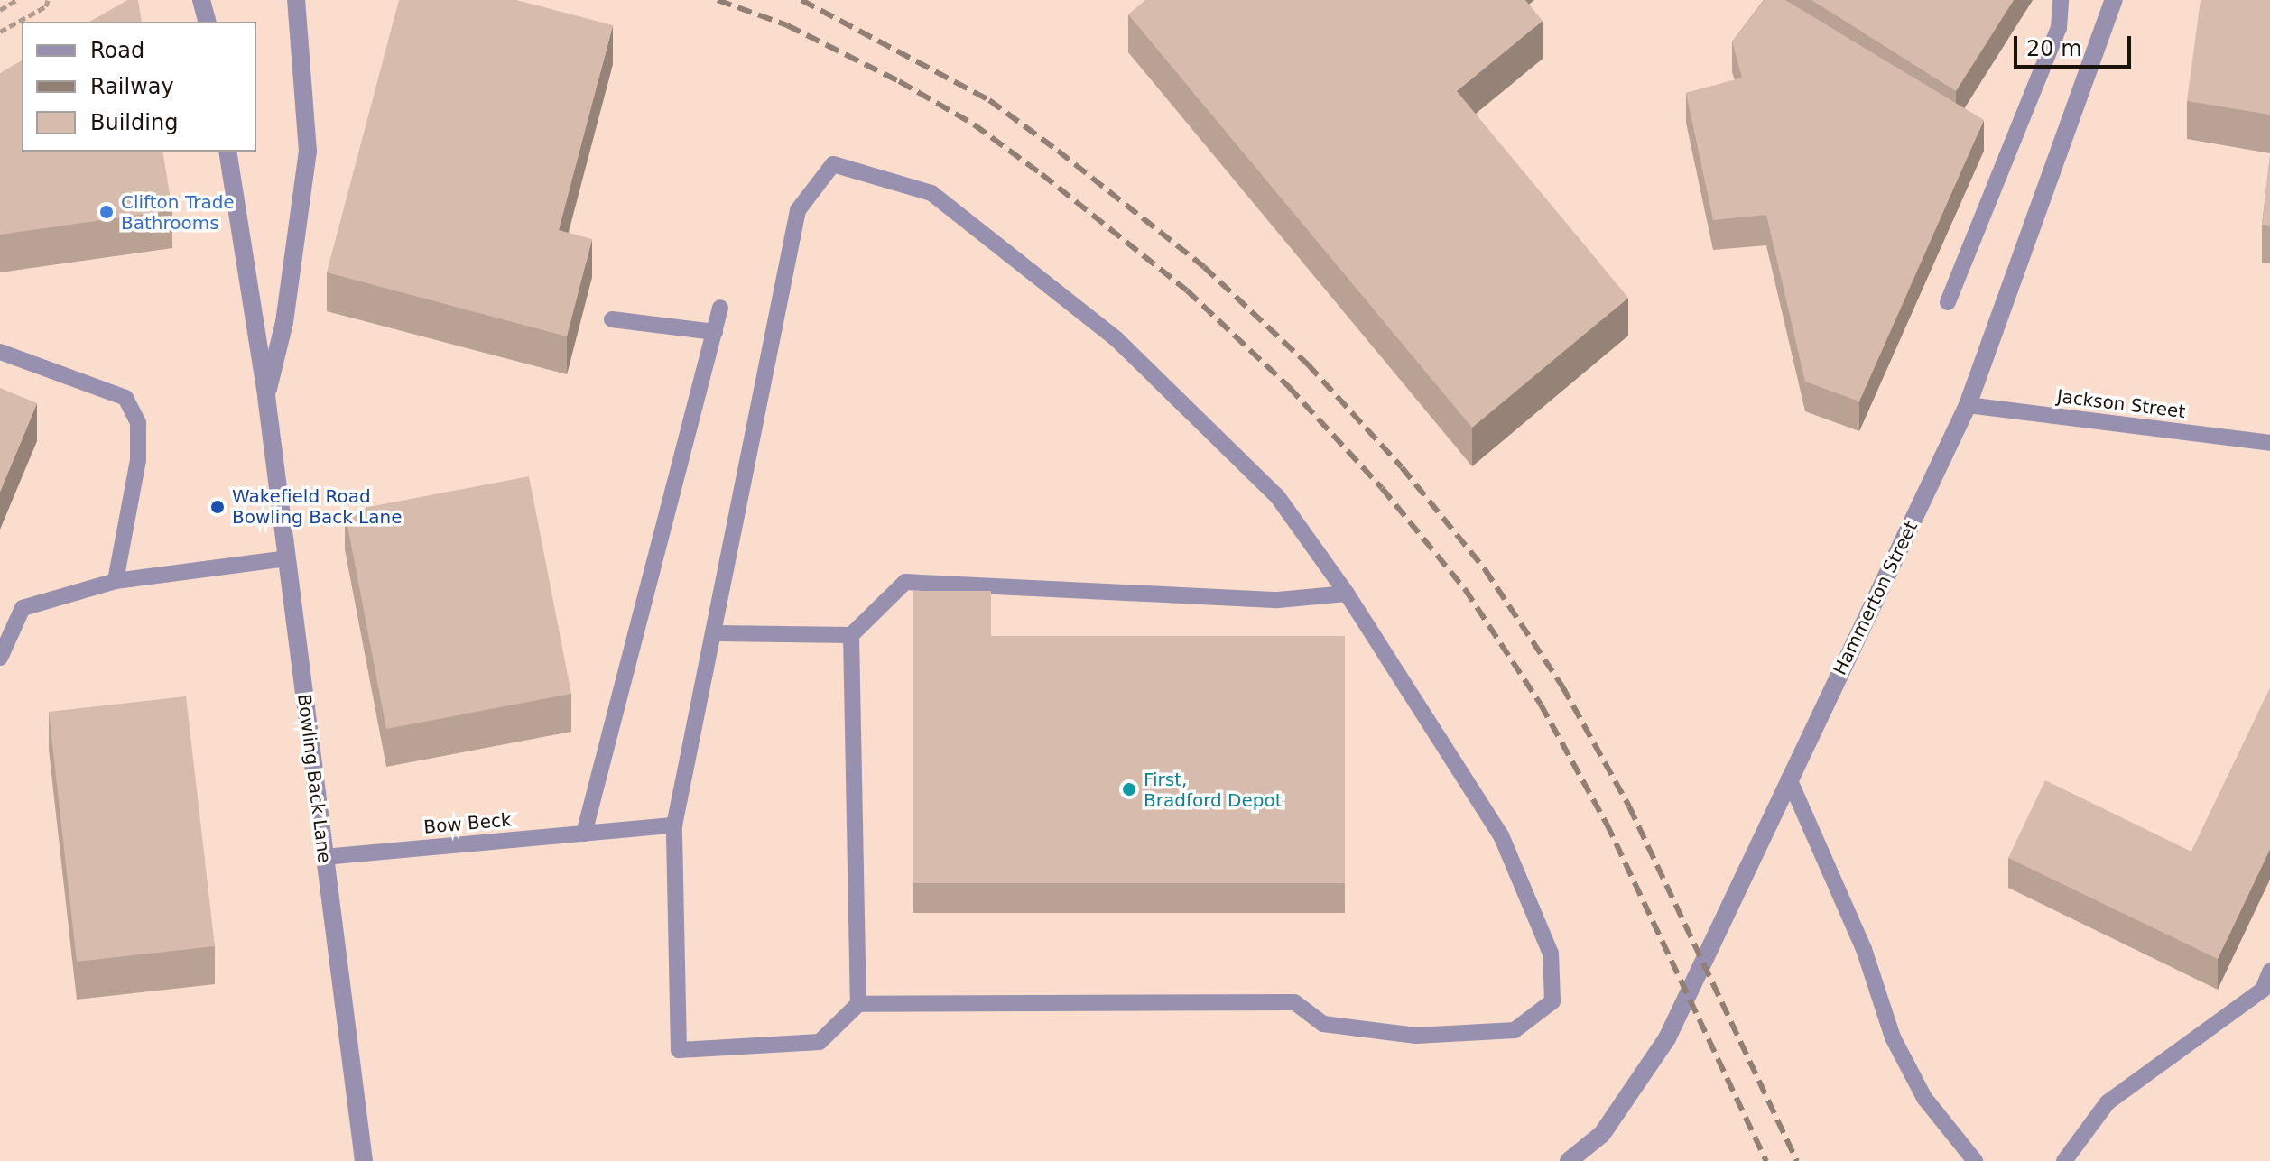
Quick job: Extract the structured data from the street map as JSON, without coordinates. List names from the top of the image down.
{
  "streets": {
    "street": ["Hammerton Street", "Bowling Back Lane"],
    "lane": ["Jackson Street", "Bow Beck"]
  },
  "crossings": [
    ["Jackson Street", "Hammerton Street"],
    ["Bowling Back Lane", "Bow Beck"]
  ],
  "places": ["Clifton Trade Bathrooms", "Wakefield Road Bowling Back Lane", "First, Bradford Depot"],
  "legend": ["Road", "Railway", "Building"],
  "scale_bar": "20 m"
}
